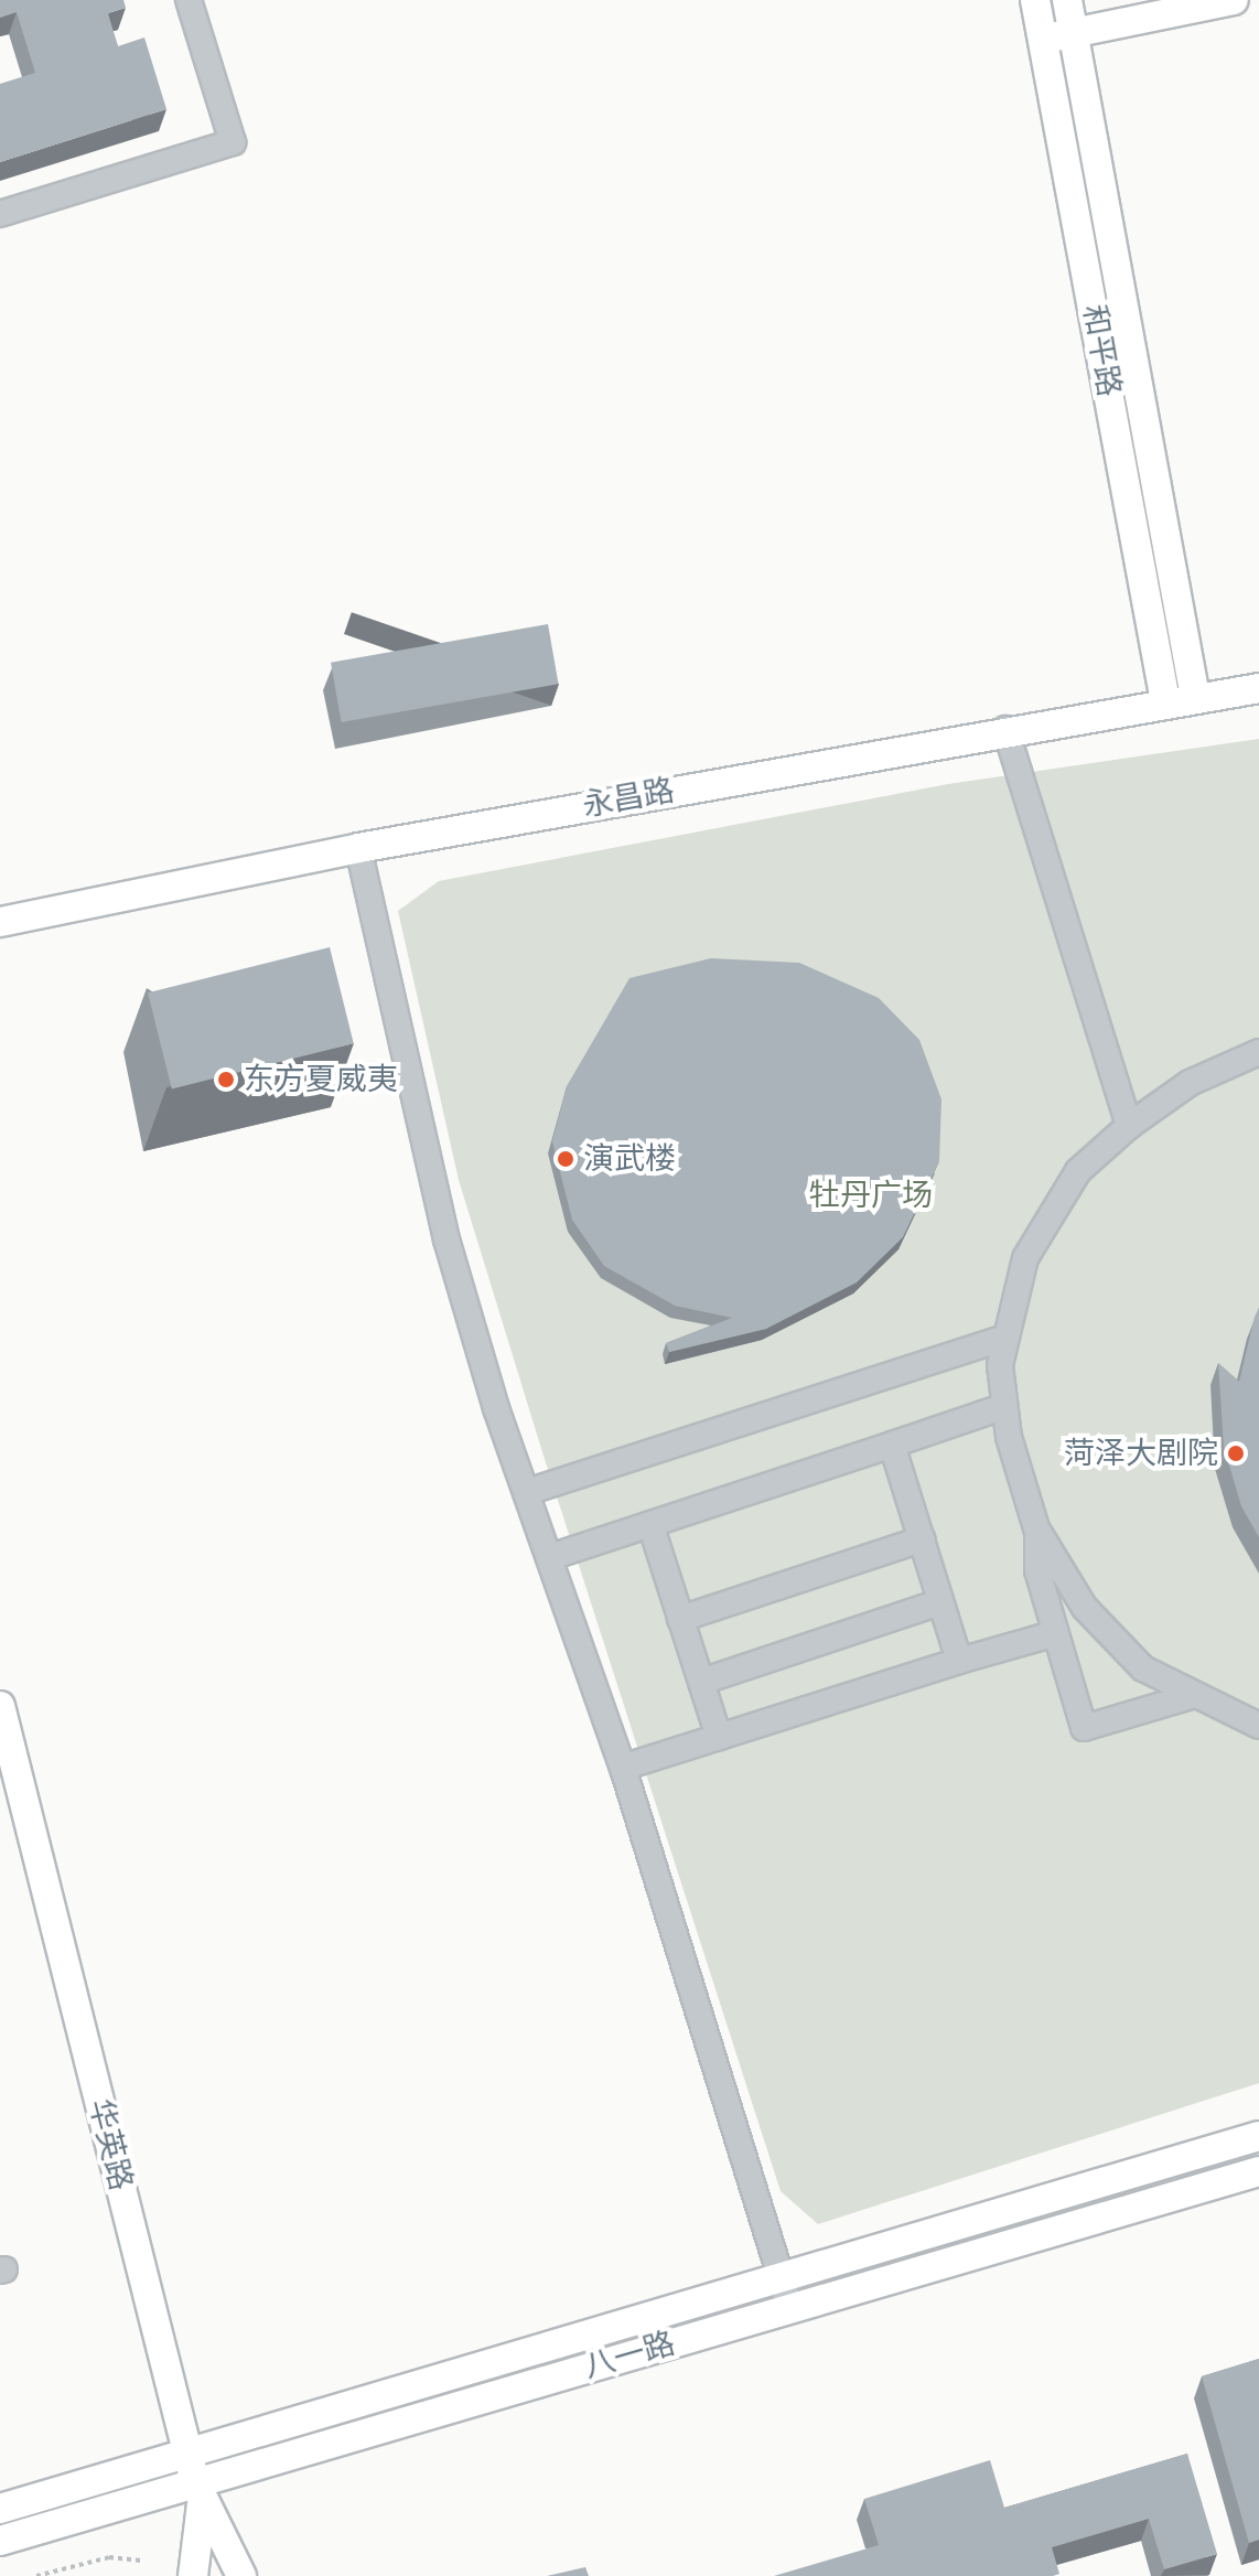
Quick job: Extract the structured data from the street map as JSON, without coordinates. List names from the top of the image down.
{
  "streets": {
    "main road": [
      "和平路",
      "永昌路",
      "华英路",
      "八一路"
    ]
  },
  "crossings": [
    ["和平路", "永昌路"],
    ["华英路", "八一路"]
  ],
  "parks": ["牡丹广场"],
  "places": ["东方夏威夷", "演武楼", "菏泽大剧院"]
}
